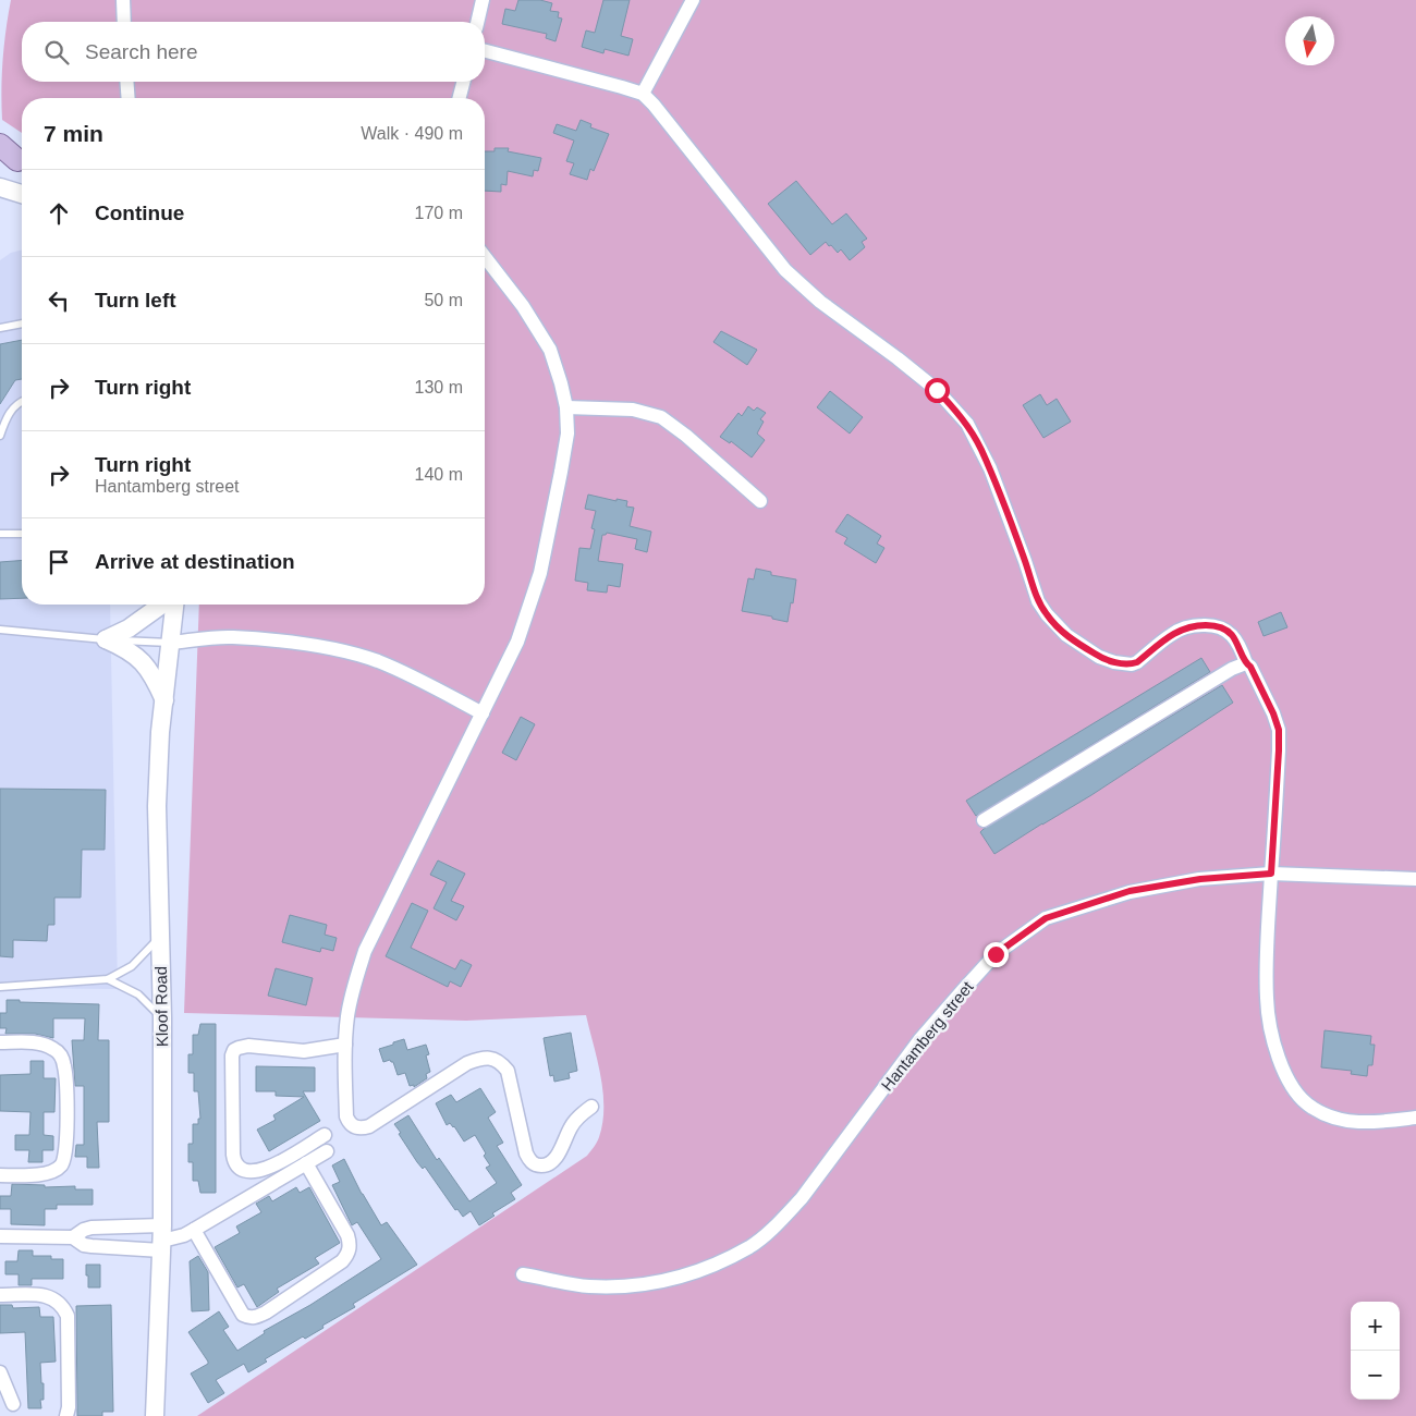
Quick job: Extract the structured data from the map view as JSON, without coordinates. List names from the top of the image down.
{
  "streets": {
    "street": ["Kloof Road", "Hantamberg street"]
  },
  "north": "bottom",
  "page": {
    "search": "Search here",
    "heading": ["7 min", "Walk · 490 m"],
    "list": [
      ["Continue", "170 m"],
      ["Turn left", "50 m"],
      ["Turn right", "130 m"],
      ["Turn right", "Hantamberg street", "140 m"],
      "Arrive at destination"
    ],
    "map_buttons": ["+", "−"]
  }
}
